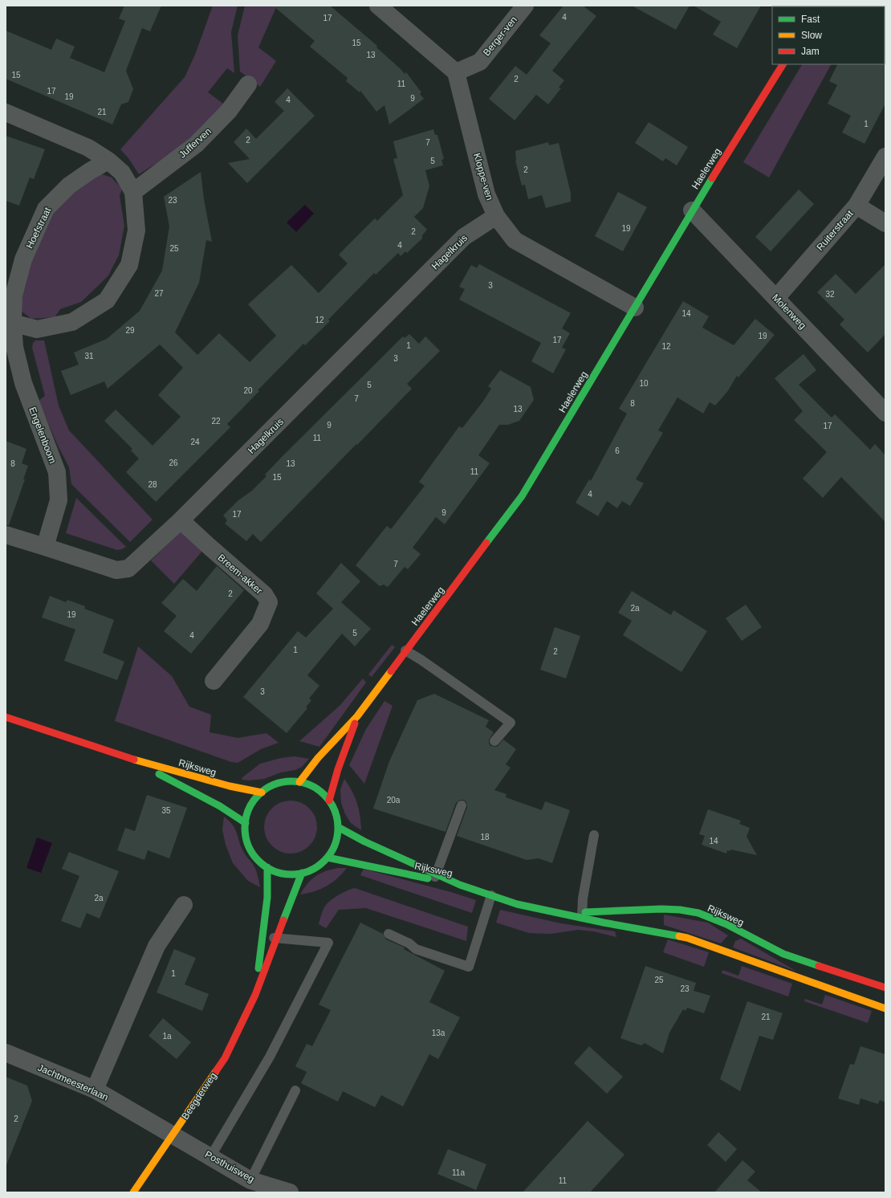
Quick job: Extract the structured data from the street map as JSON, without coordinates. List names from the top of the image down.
{
  "streets": {
    "main road": ["Haelerweg", "Rijksweg", "Beegderweg"],
    "street": [
      "Berger-ven",
      "Jufferven",
      "Kloppe-ven",
      "Hoefstraat",
      "Ruiterstraat",
      "Hagelkruis",
      "Molenweg",
      "Engelenboom",
      "Breem-akker",
      "Jachtmeesterlaan",
      "Posthuisweg"
    ]
  },
  "crossings": [
    ["Berger-ven", "Kloppe-ven"],
    ["Haelerweg", "Kloppe-ven"],
    ["Haelerweg", "Molenweg"],
    ["Haelerweg", "Rijksweg"],
    ["Haelerweg", "Beegderweg"],
    ["Kloppe-ven", "Hagelkruis"],
    ["Hoefstraat", "Engelenboom"],
    ["Ruiterstraat", "Molenweg"],
    ["Hagelkruis", "Engelenboom"],
    ["Hagelkruis", "Breem-akker"],
    ["Rijksweg", "Beegderweg"],
    ["Jachtmeesterlaan", "Beegderweg"],
    ["Jachtmeesterlaan", "Posthuisweg"],
    ["Beegderweg", "Posthuisweg"]
  ],
  "house_numbers": [
    "4",
    "17",
    "15",
    "13",
    "15",
    "2",
    "11",
    "17",
    "19",
    "9",
    "4",
    "21",
    "1",
    "2",
    "7",
    "5",
    "2",
    "23",
    "19",
    "2",
    "4",
    "25",
    "3",
    "27",
    "32",
    "14",
    "12",
    "29",
    "19",
    "17",
    "1",
    "12",
    "31",
    "3",
    "10",
    "5",
    "20",
    "7",
    "8",
    "13",
    "22",
    "9",
    "17",
    "11",
    "24",
    "6",
    "26",
    "8",
    "13",
    "11",
    "15",
    "28",
    "4",
    "9",
    "17",
    "7",
    "2",
    "2a",
    "19",
    "5",
    "4",
    "1",
    "2",
    "3",
    "20a",
    "35",
    "18",
    "14",
    "2a",
    "1",
    "25",
    "23",
    "21",
    "13a",
    "1a",
    "2",
    "11a",
    "11"
  ],
  "legend": ["Fast", "Slow", "Jam"]
}
